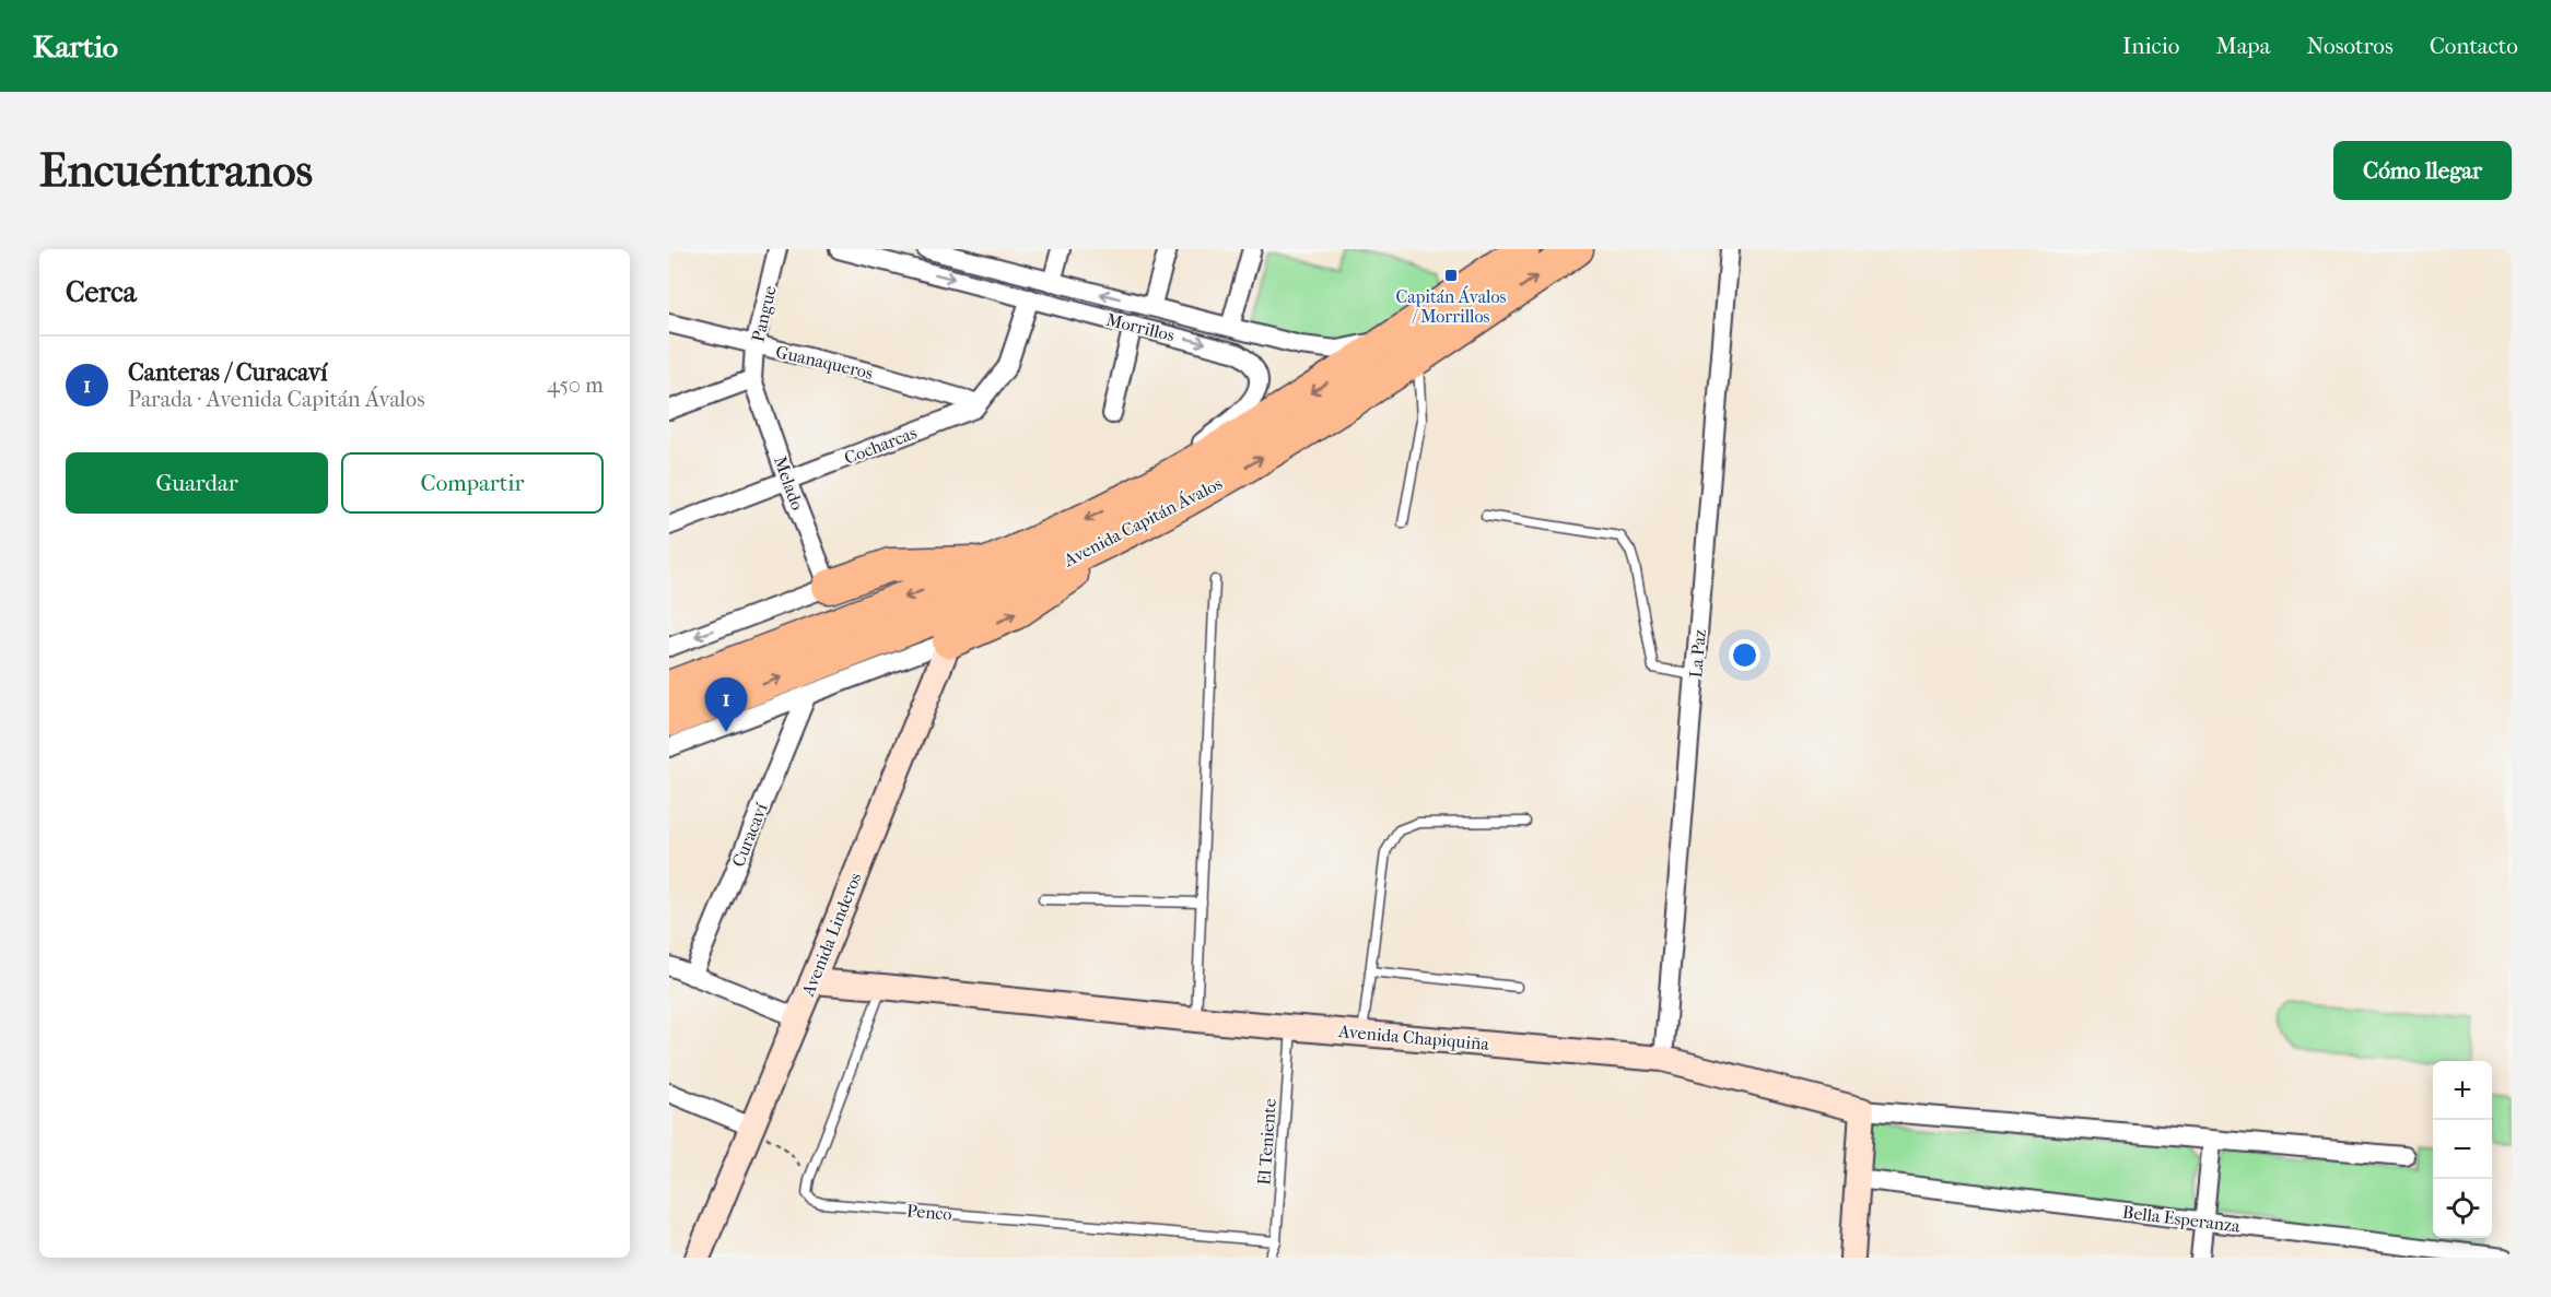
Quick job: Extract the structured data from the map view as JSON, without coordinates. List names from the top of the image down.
{
  "streets": {
    "highway": ["Avenida Capitán Ávalos"],
    "street": [
      "Pangue",
      "Morrillos",
      "Guanaqueros",
      "Cocharcas",
      "Melado",
      "La Paz",
      "Curacaví",
      "Avenida Linderos",
      "Avenida Chapiquiña",
      "Bella Esperanza"
    ],
    "lane": ["El Teniente", "Penco"]
  },
  "crossings": [
    ["Pangue", "Guanaqueros"],
    ["Pangue", "Melado"],
    ["Morrillos", "Cocharcas"],
    ["Morrillos", "Avenida Capitán Ávalos"],
    ["Guanaqueros", "Cocharcas"],
    ["Cocharcas", "Melado"],
    ["Avenida Capitán Ávalos", "Avenida Linderos"],
    ["La Paz", "Avenida Chapiquiña"],
    ["Avenida Linderos", "Avenida Chapiquiña"],
    ["Avenida Chapiquiña", "El Teniente"],
    ["El Teniente", "Penco"]
  ],
  "places": {
    "transit": ["Capitán Ávalos / Morrillos"]
  },
  "page": {
    "header": "Kartio",
    "nav": [
      "Inicio",
      "Mapa",
      "Nosotros",
      "Contacto"
    ],
    "buttons": [
      "Cómo llegar",
      ["Guardar", "Compartir"]
    ],
    "title": "Encuéntranos",
    "heading": "Cerca",
    "list": [
      {
        "mark": "1",
        "name": "Canteras / Curacaví",
        "note": "Parada · Avenida Capitán Ávalos",
        "value": "450 m"
      }
    ],
    "pins": "1",
    "map_buttons": ["+", "−"]
  }
}
